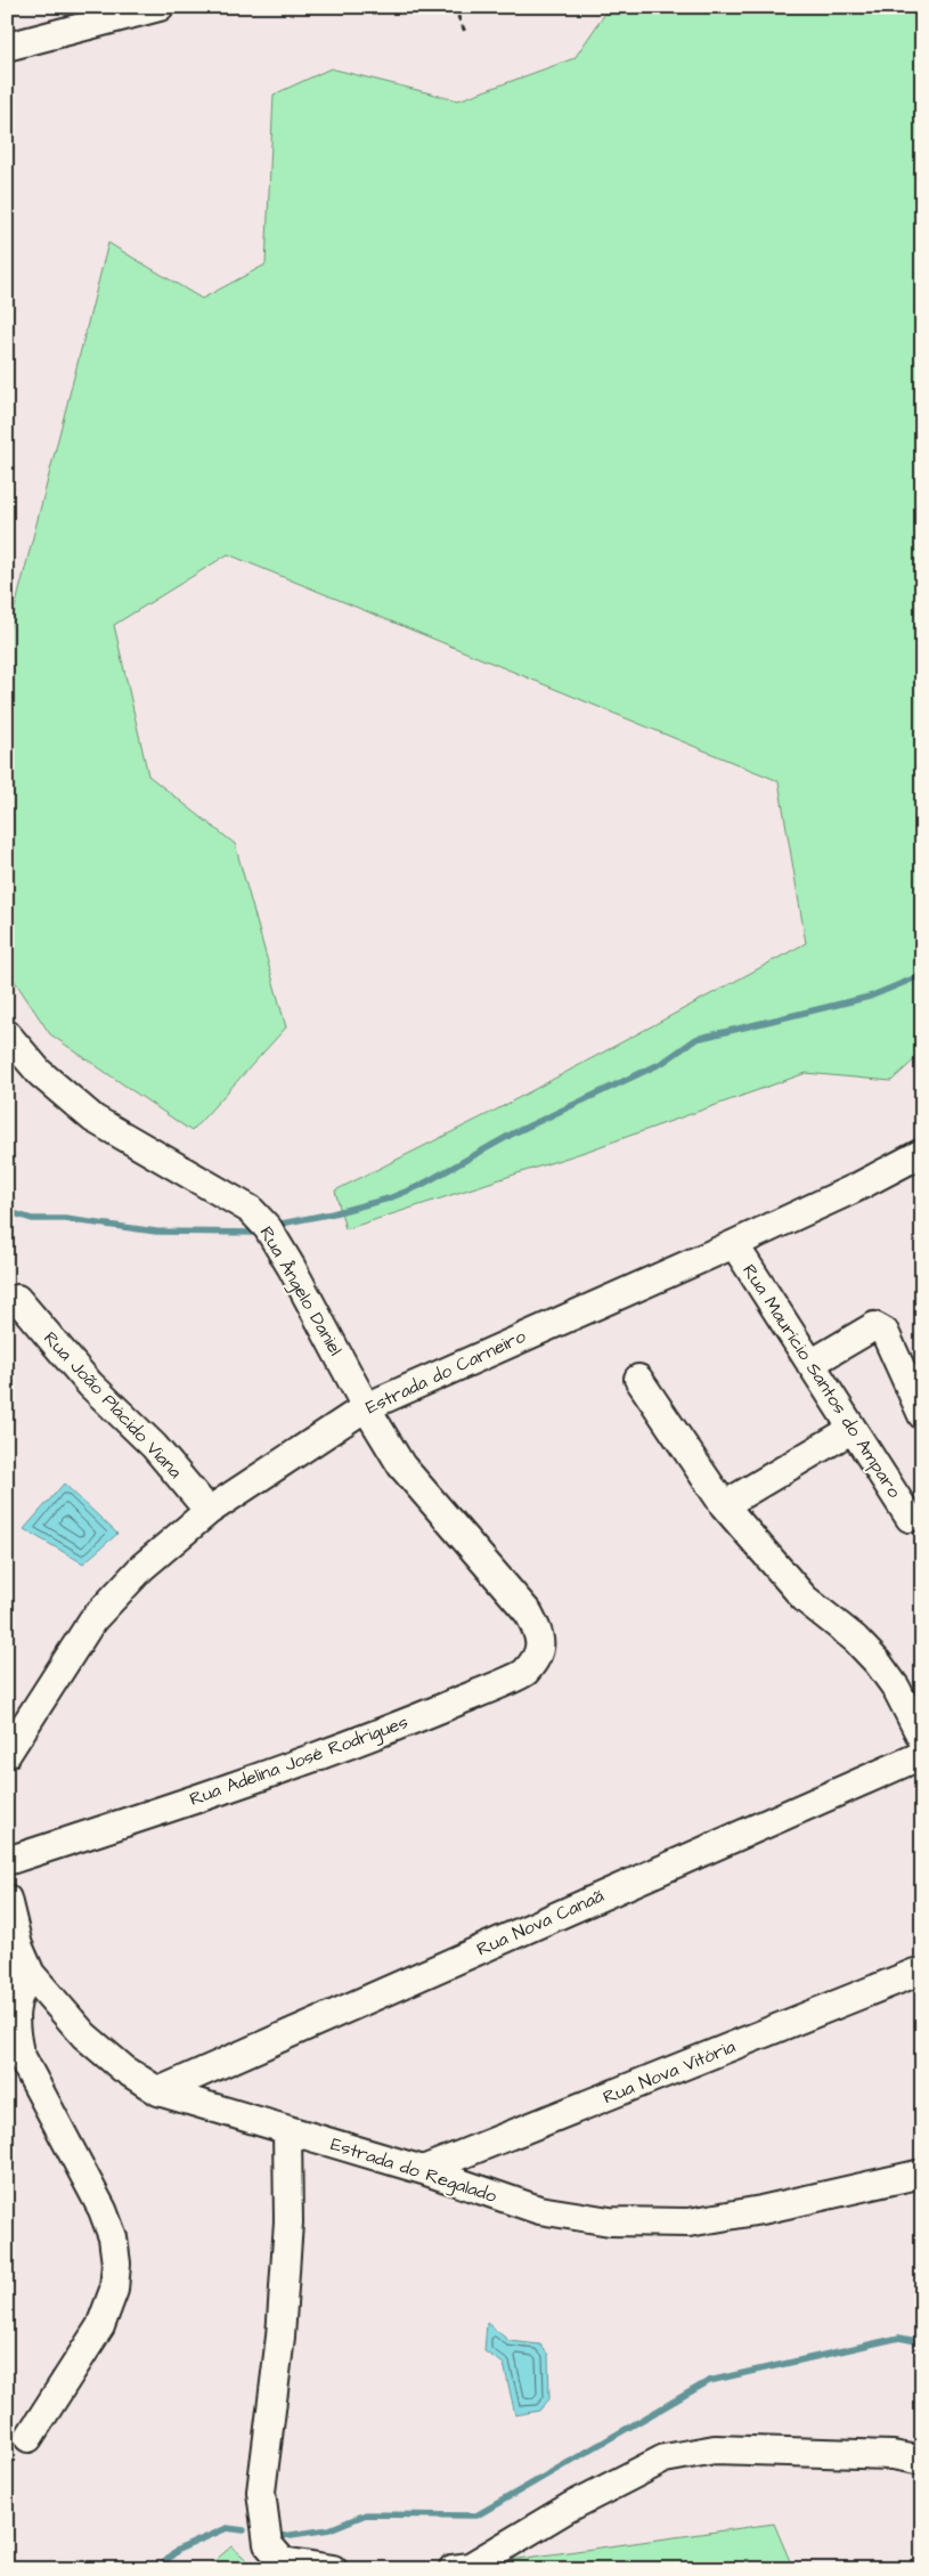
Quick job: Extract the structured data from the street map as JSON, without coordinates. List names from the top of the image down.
{
  "streets": {
    "street": [
      "Rua Ângelo Daniel",
      "Estrada do Carneiro",
      "Rua Maurício Santos do Amparo",
      "Rua João Plácido Viana",
      "Rua Adelina José Rodrigues",
      "Rua Nova Canaã",
      "Rua Nova Vitória",
      "Estrada do Regalado"
    ]
  },
  "crossings": [
    ["Rua Ângelo Daniel", "Estrada do Carneiro"],
    ["Rua Ângelo Daniel", "Rua Adelina José Rodrigues"],
    ["Estrada do Carneiro", "Rua Maurício Santos do Amparo"],
    ["Estrada do Carneiro", "Rua João Plácido Viana"],
    ["Rua Nova Canaã", "Estrada do Regalado"],
    ["Rua Nova Vitória", "Estrada do Regalado"]
  ]
}
